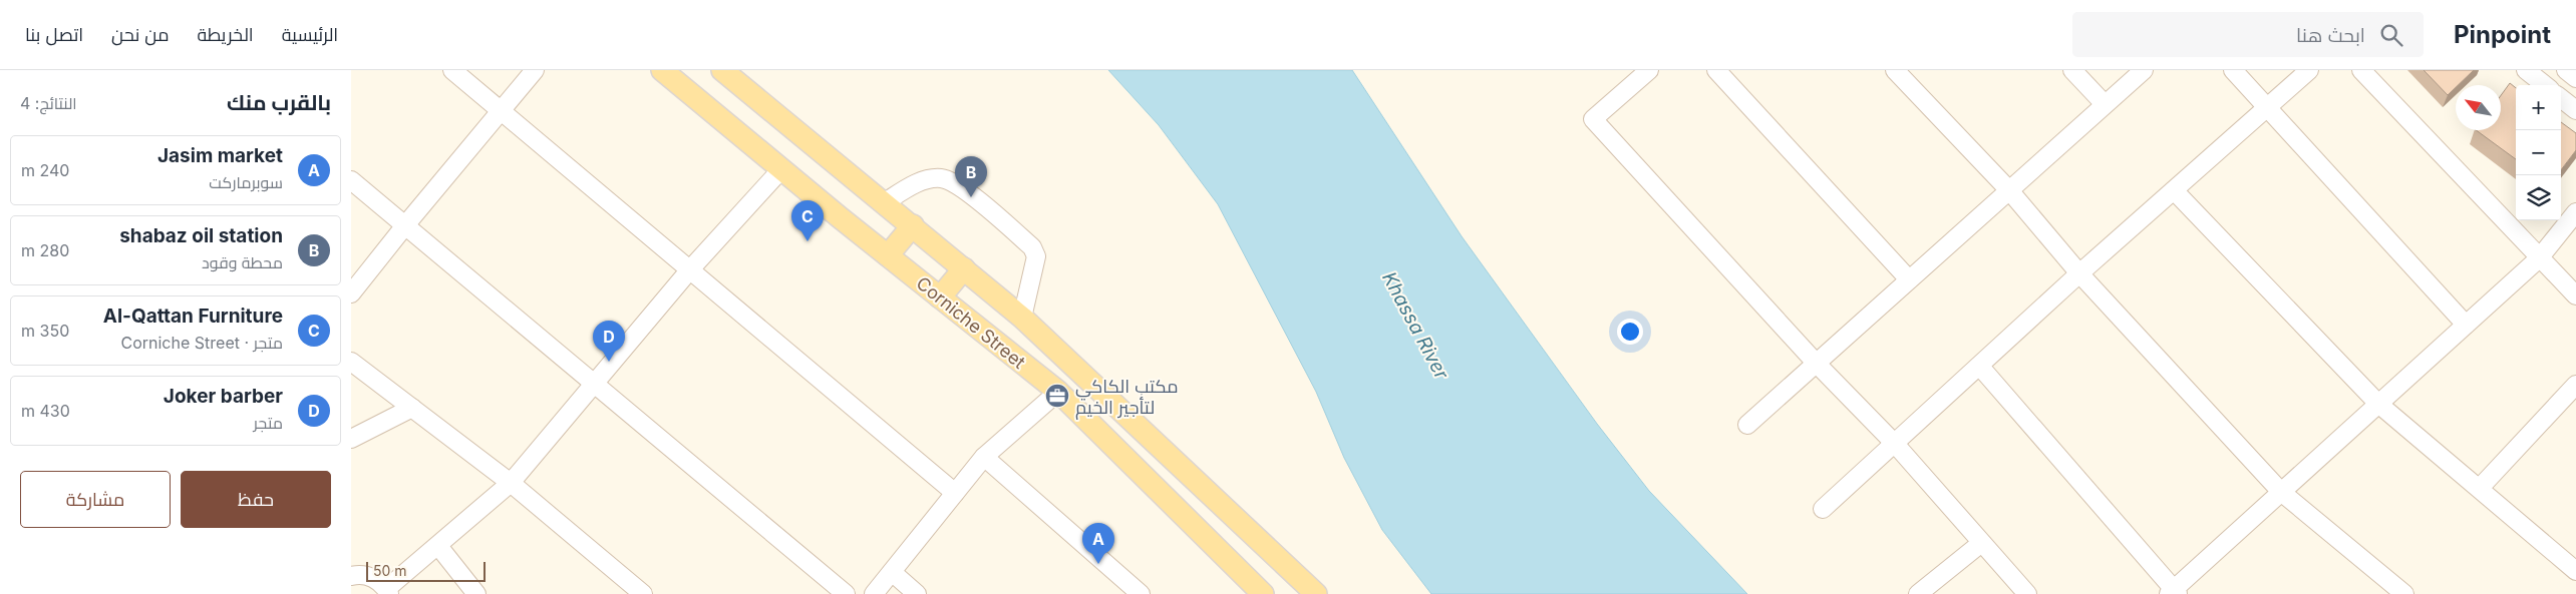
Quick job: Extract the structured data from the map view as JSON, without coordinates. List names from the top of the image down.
{
  "streets": {
    "main road": ["Corniche Street"]
  },
  "water": ["Khassa River"],
  "places": {
    "office": ["مكتب الكاكي لتأجير الخيم"]
  },
  "scale_bar": "50 m",
  "north": "top left",
  "page": {
    "header": "Pinpoint",
    "search": "ابحث هنا",
    "nav": [
      "الرئيسية",
      "الخريطة",
      "من نحن",
      "اتصل بنا"
    ],
    "heading": ["بالقرب منك", "النتائج: 4"],
    "map_buttons": ["+", "−"],
    "list": [
      {
        "mark": "A",
        "name": "Jasim market",
        "note": "سوبرماركت",
        "value": "240 m"
      },
      {
        "mark": "B",
        "name": "shabaz oil station",
        "note": "محطة وقود",
        "value": "280 m"
      },
      {
        "mark": "C",
        "name": "Al-Qattan Furniture",
        "note": "متجر · Corniche Street",
        "value": "350 m"
      },
      {
        "mark": "D",
        "name": "Joker barber",
        "note": "متجر",
        "value": "430 m"
      }
    ],
    "pins": [
      "B",
      "C",
      "D",
      "A"
    ],
    "buttons": ["حفظ", "مشاركة"],
    "scale": "50 m"
  }
}
